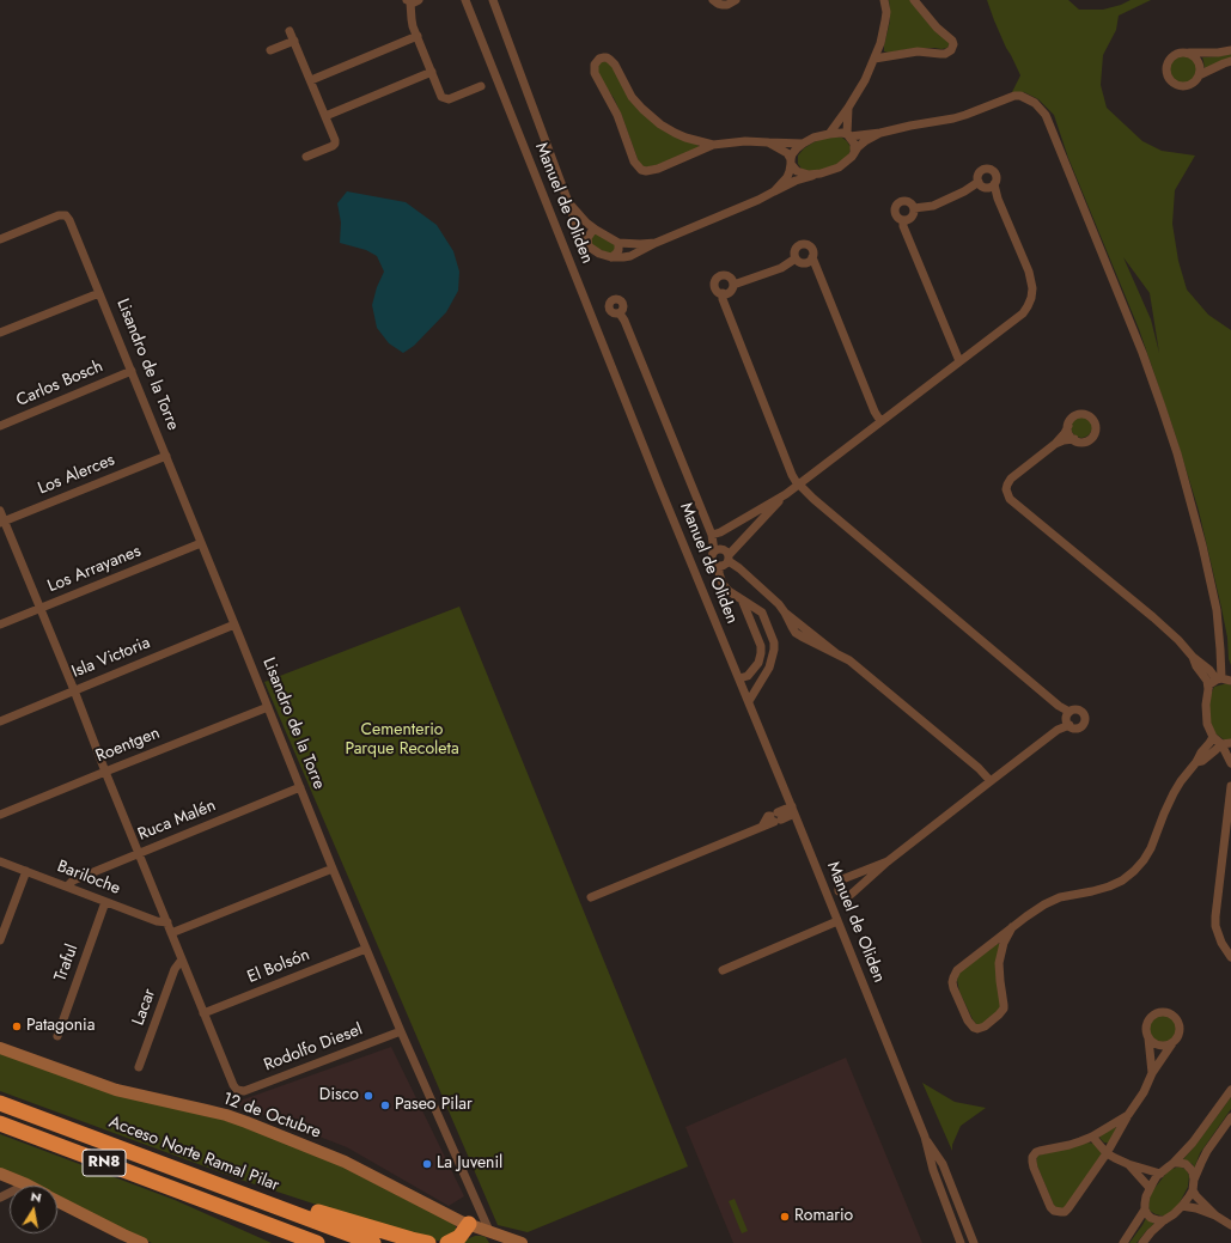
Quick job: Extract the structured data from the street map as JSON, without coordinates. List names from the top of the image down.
{
  "streets": {
    "highway": ["Acceso Norte Ramal Pilar", "RN8"],
    "street": [
      "Manuel de Oliden",
      "Lisandro de la Torre",
      "Carlos Bosch",
      "Los Alerces",
      "Los Arrayanes",
      "Isla Victoria",
      "Roentgen",
      "Ruca Malén",
      "Bariloche",
      "Traful",
      "El Bolsón",
      "Lacar",
      "Rodolfo Diesel",
      "12 de Octubre"
    ]
  },
  "crossings": [
    ["Lisandro de la Torre", "Carlos Bosch"],
    ["Lisandro de la Torre", "Los Alerces"],
    ["Lisandro de la Torre", "Los Arrayanes"],
    ["Lisandro de la Torre", "Isla Victoria"],
    ["Lisandro de la Torre", "Roentgen"],
    ["Lisandro de la Torre", "Ruca Malén"],
    ["Lisandro de la Torre", "El Bolsón"],
    ["Lisandro de la Torre", "Rodolfo Diesel"],
    ["Lisandro de la Torre", "12 de Octubre"],
    ["Ruca Malén", "Bariloche"],
    ["Bariloche", "Traful"],
    ["El Bolsón", "Rodolfo Diesel"]
  ],
  "parks": ["Cementerio Parque Recoleta"],
  "places": [
    "Patagonia",
    "Disco",
    "Paseo Pilar",
    "La Juvenil",
    "Romario"
  ],
  "north": "top"
}
